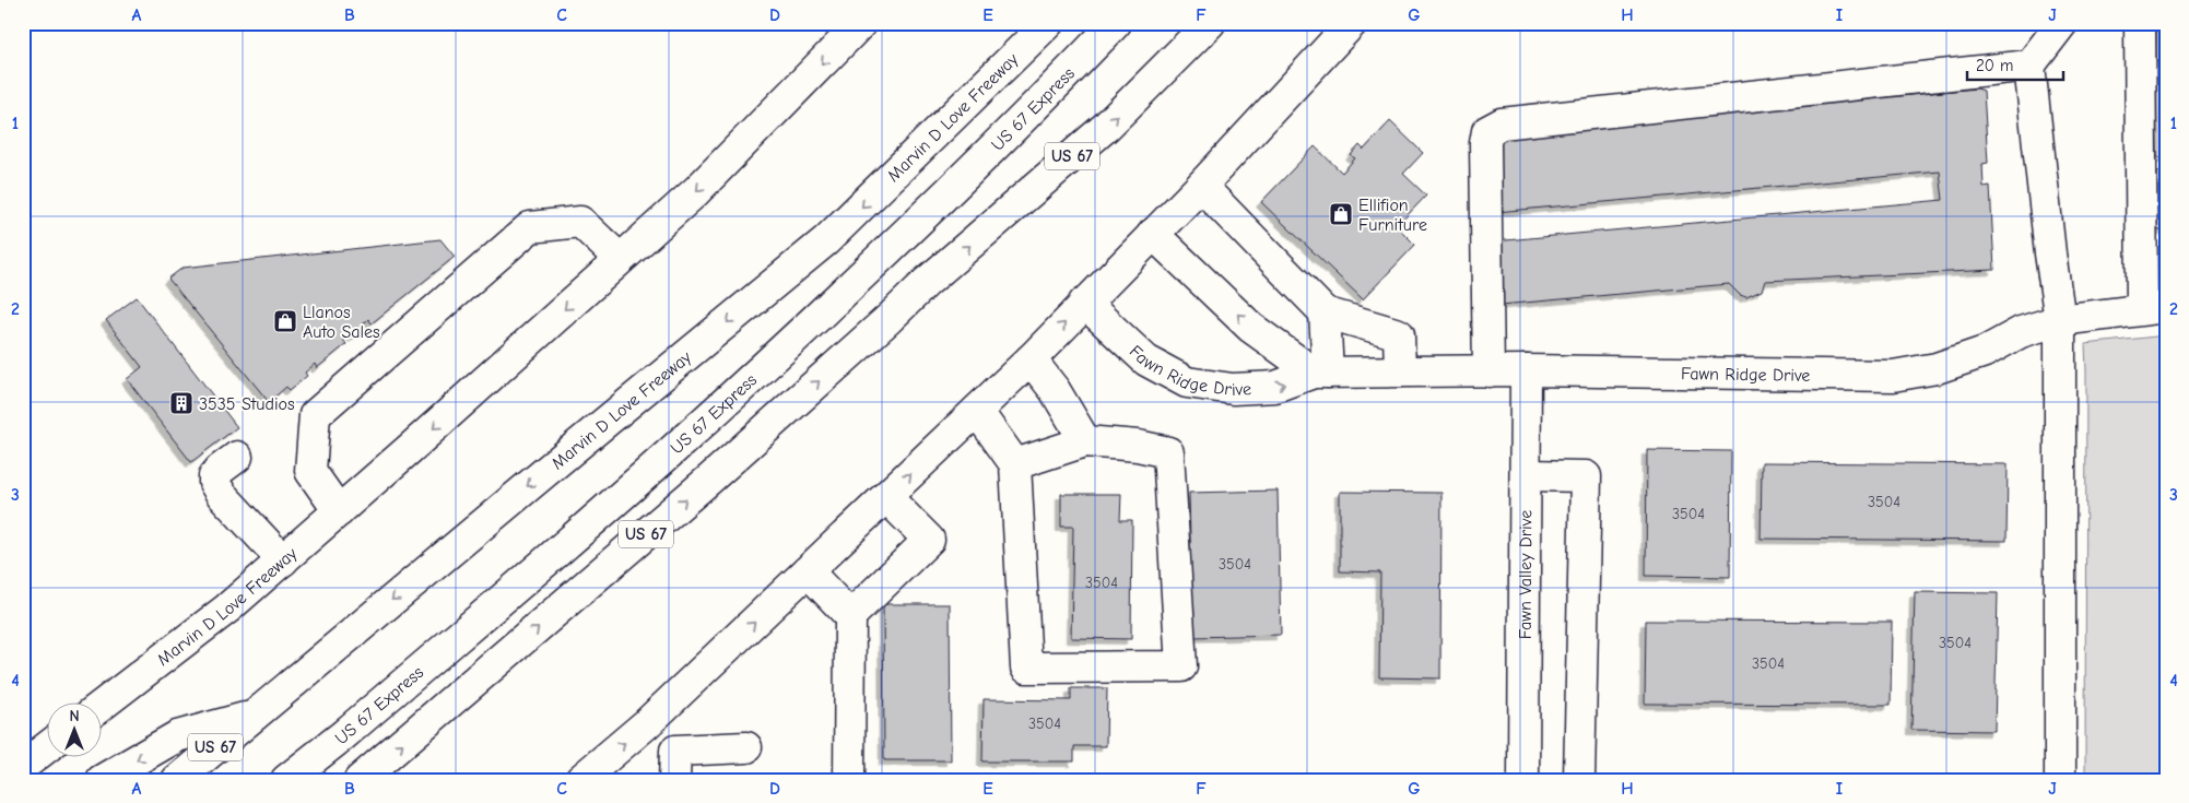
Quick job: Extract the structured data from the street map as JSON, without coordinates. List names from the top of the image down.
{
  "streets": {
    "main road": [
      "US 67 Express",
      "Marvin D Love Freeway",
      "US 67",
      "Fawn Ridge Drive",
      "Fawn Valley Drive"
    ]
  },
  "crossings": [
    ["Fawn Ridge Drive", "Fawn Valley Drive"]
  ],
  "places": {
    "shop": ["Ellifion Furniture", "Llanos Auto Sales"],
    "building": ["3535 Studios"]
  },
  "house_numbers": [
    "3504",
    "3504",
    "3504",
    "3504",
    "3504",
    "3504",
    "3504"
  ],
  "scale_bar": "20 m",
  "north": "top",
  "grid": {
    "columns": [
      "A",
      "B",
      "C",
      "D",
      "E",
      "F",
      "G",
      "H",
      "I",
      "J"
    ],
    "rows": [
      "1",
      "2",
      "3",
      "4"
    ]
  }
}
